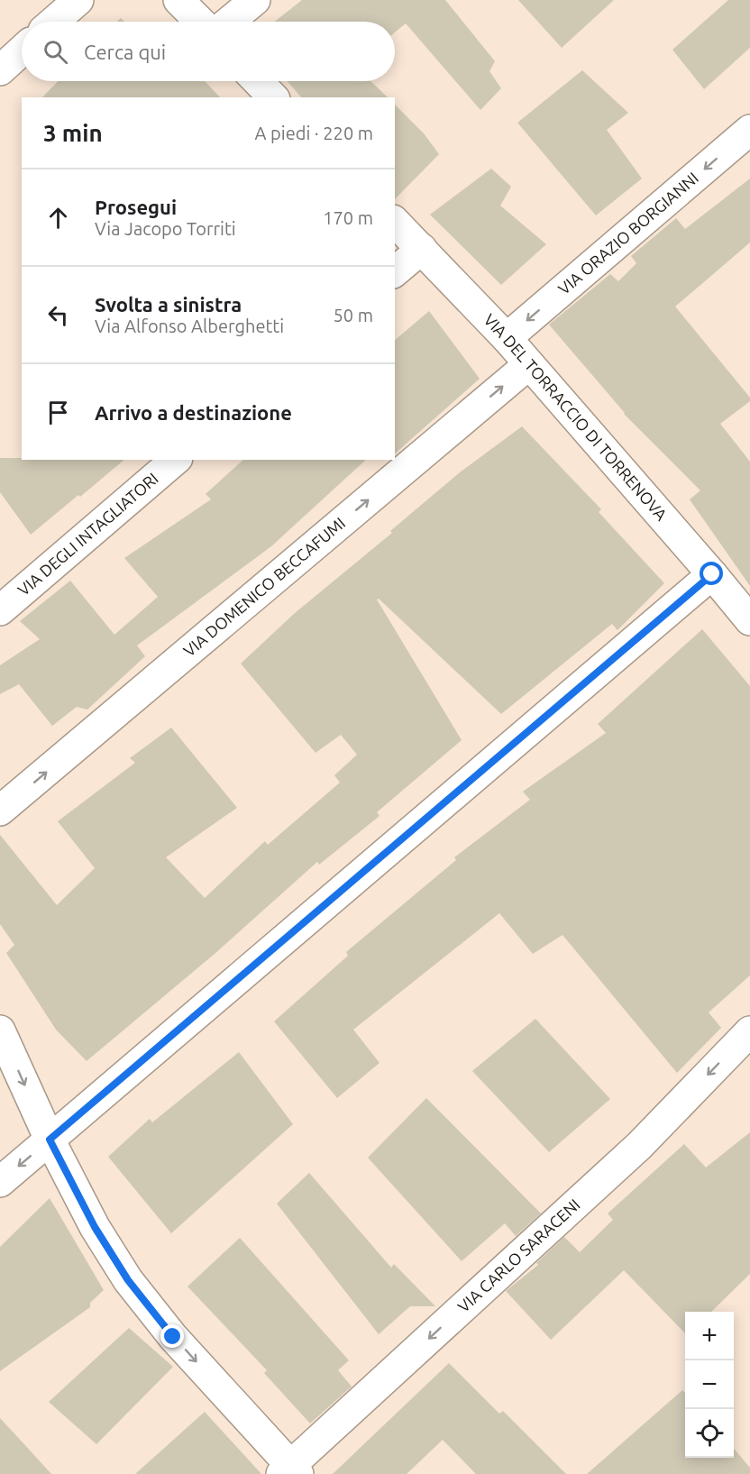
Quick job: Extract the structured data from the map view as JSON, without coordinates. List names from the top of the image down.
{
  "streets": {
    "street": [
      "VIA ORAZIO BORGIANNI",
      "VIA DEL TORRACCIO DI TORRENOVA",
      "VIA DEGLI INTAGLIATORI",
      "VIA DOMENICO BECCAFUMI",
      "VIA CARLO SARACENI"
    ]
  },
  "crossings": [
    ["VIA ORAZIO BORGIANNI", "VIA DEL TORRACCIO DI TORRENOVA"],
    ["VIA DEL TORRACCIO DI TORRENOVA", "VIA DOMENICO BECCAFUMI"]
  ],
  "one_way": ["VIA ORAZIO BORGIANNI", "VIA DOMENICO BECCAFUMI", "VIA CARLO SARACENI"],
  "page": {
    "search": "Cerca qui",
    "heading": ["3 min", "A piedi · 220 m"],
    "list": [
      ["Prosegui", "Via Jacopo Torriti", "170 m"],
      ["Svolta a sinistra", "Via Alfonso Alberghetti", "50 m"],
      "Arrivo a destinazione"
    ],
    "map_buttons": ["+", "−"]
  }
}
